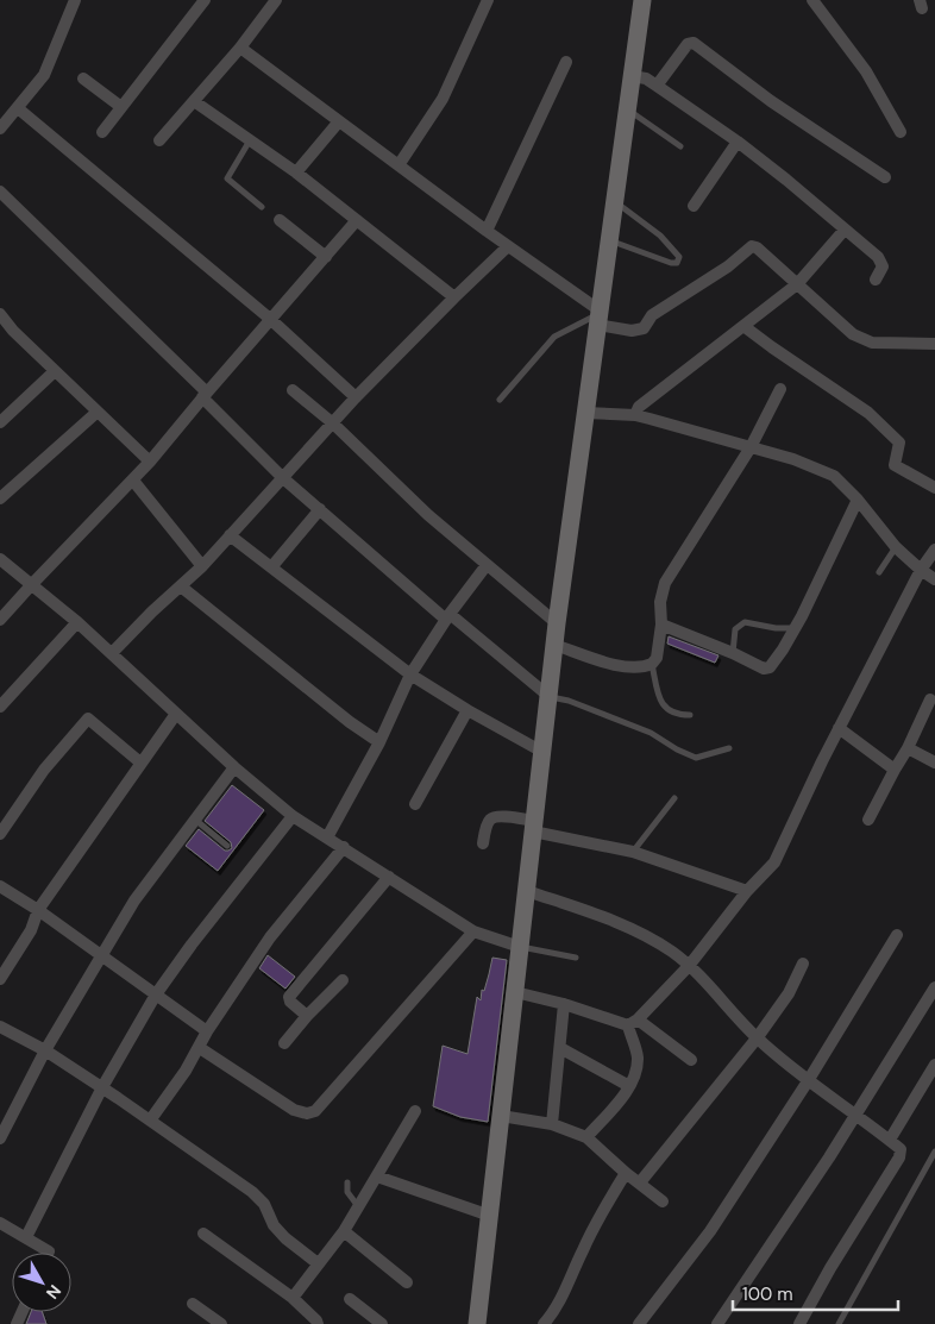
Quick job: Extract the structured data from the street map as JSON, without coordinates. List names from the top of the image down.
{
  "scale_bar": "100 m",
  "north": "bottom right"
}
